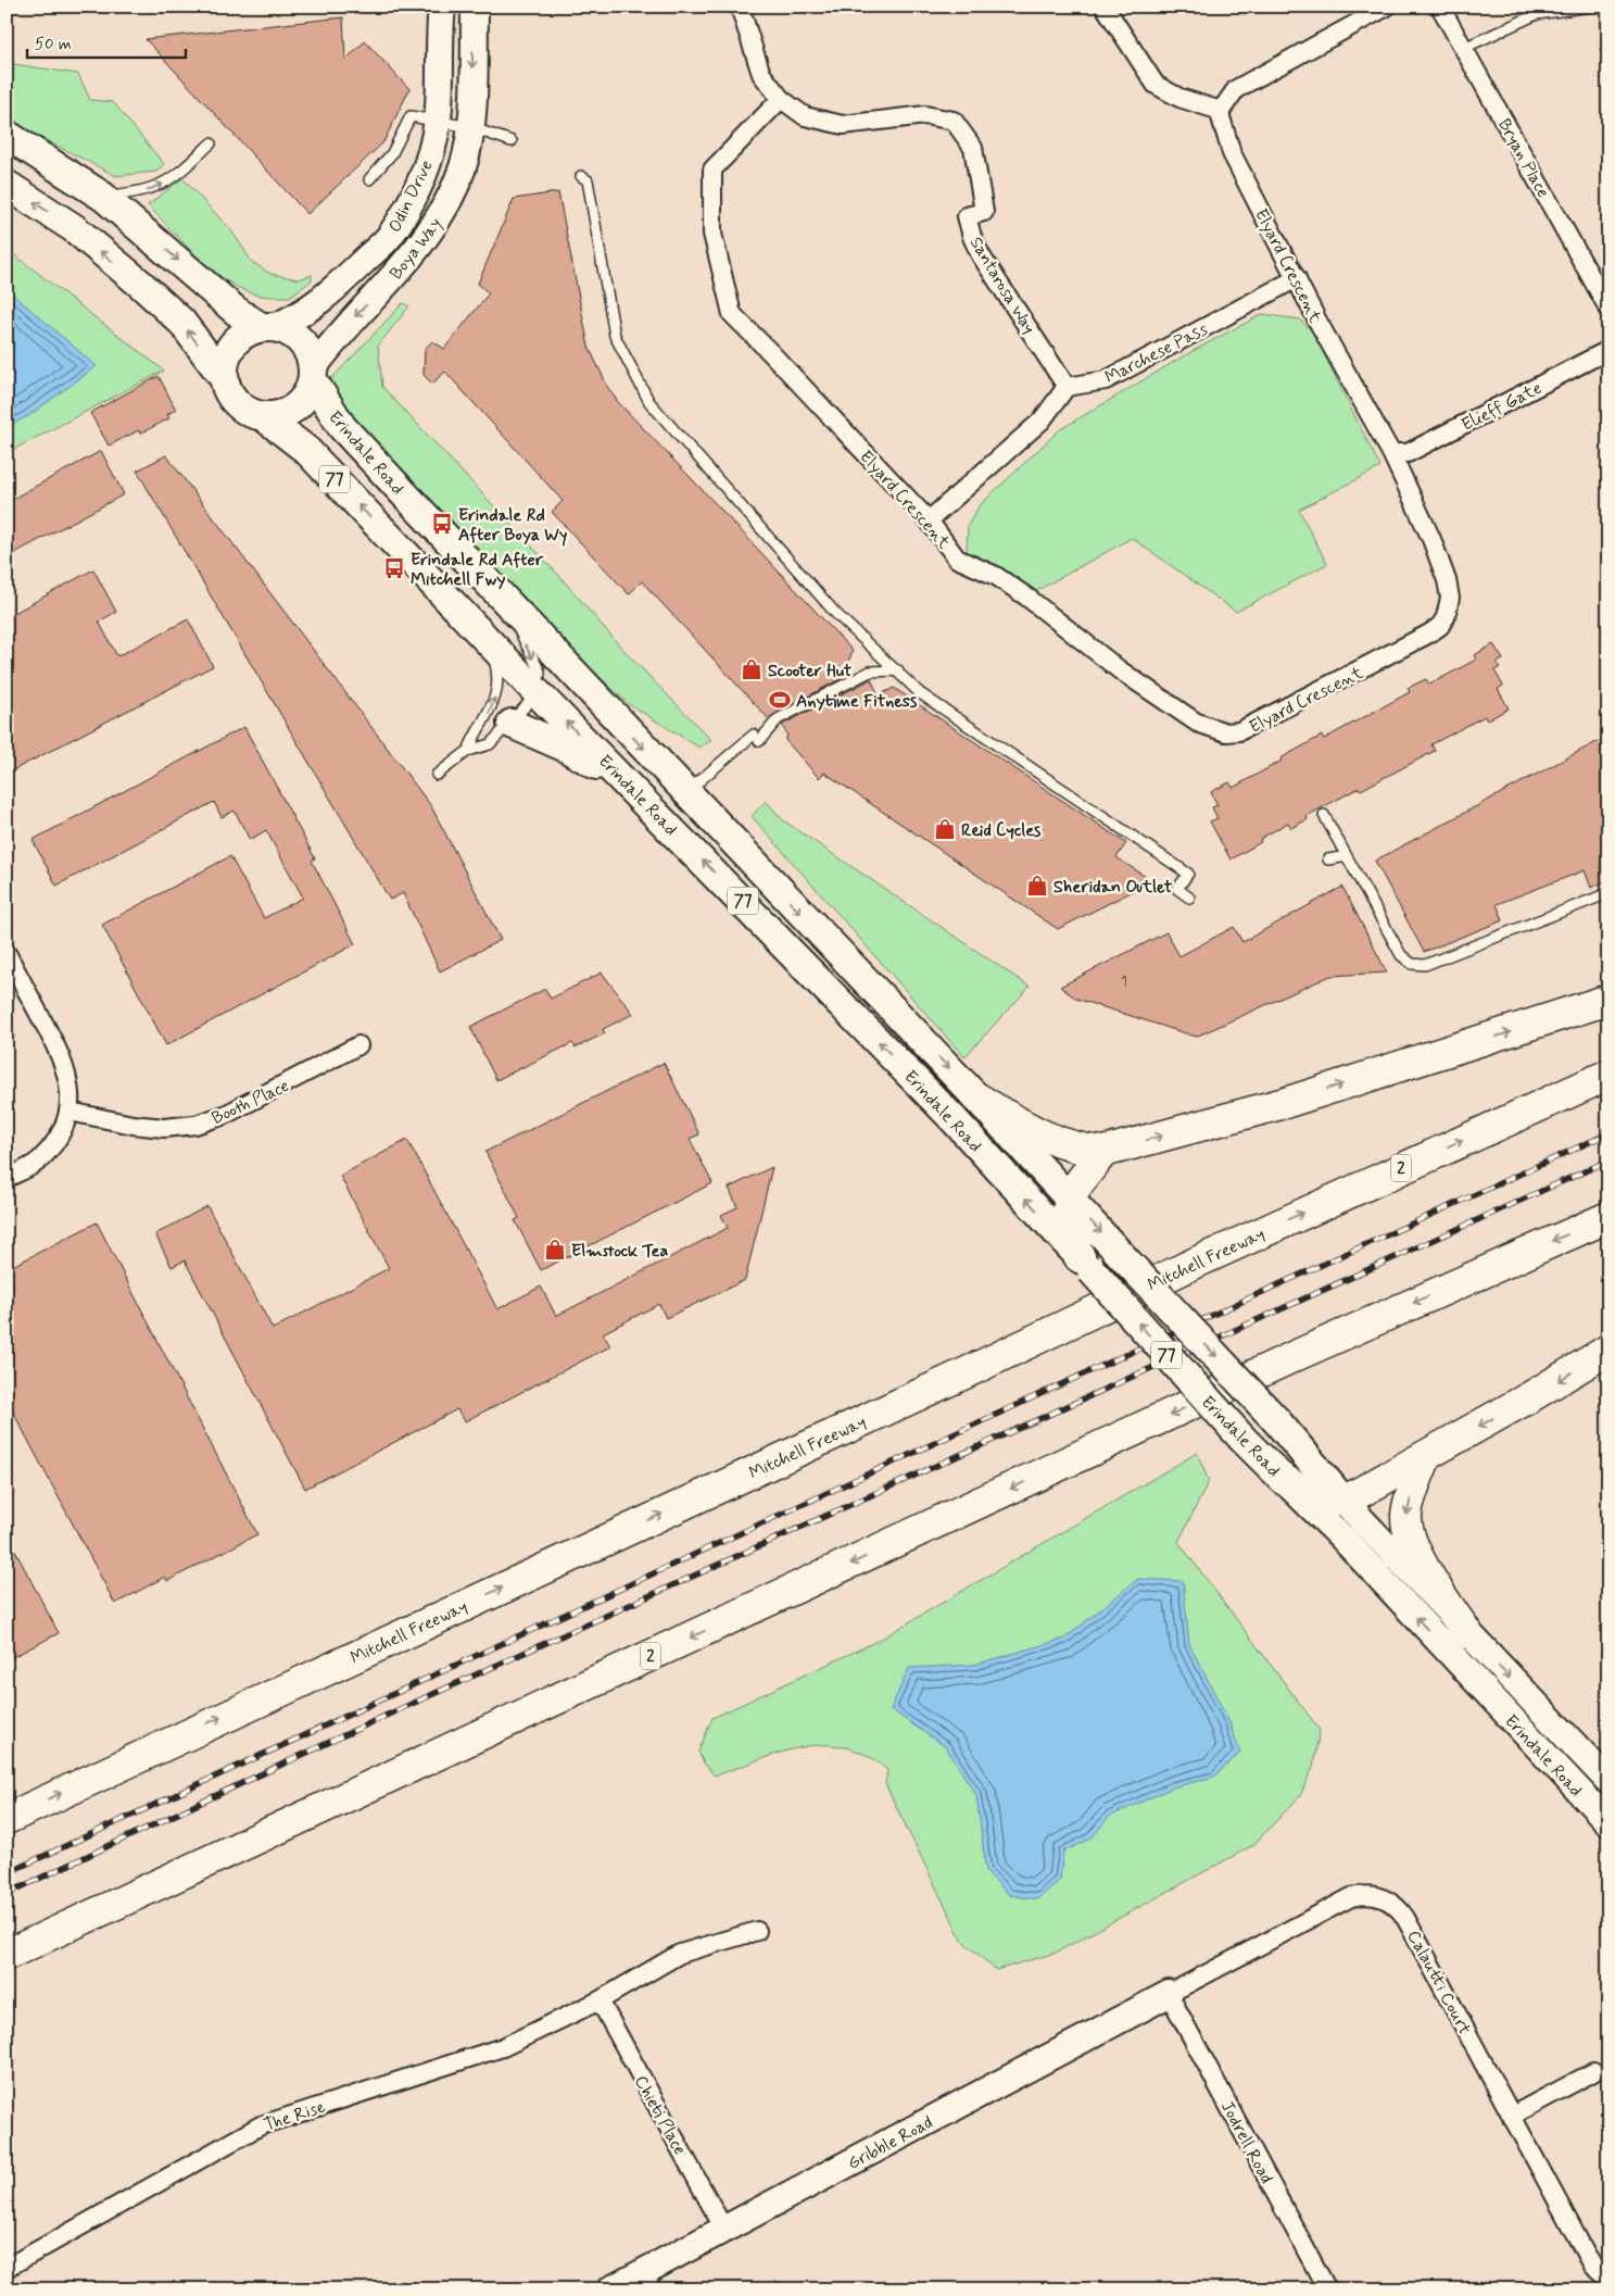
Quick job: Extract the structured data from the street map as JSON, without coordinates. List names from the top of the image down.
{
  "streets": {
    "highway": ["2", "Mitchell Freeway"],
    "main road": [
      "Odin Drive",
      "Boya Way",
      "Erindale Road",
      "77",
      "Gribble Road"
    ],
    "street": [
      "Bryan Place",
      "Elyard Crescent",
      "Santarosa Way",
      "Marchese Pass",
      "Elieff Gate",
      "Booth Place",
      "Calautti Court",
      "The Rise",
      "Chieti Place",
      "Jodrell Road"
    ]
  },
  "crossings": [
    ["Odin Drive", "Boya Way"],
    ["Odin Drive", "Erindale Road"],
    ["Boya Way", "Erindale Road"],
    ["Elyard Crescent", "Santarosa Way"],
    ["Elyard Crescent", "Marchese Pass"],
    ["Elyard Crescent", "Elieff Gate"],
    ["Santarosa Way", "Marchese Pass"],
    ["Calautti Court", "Gribble Road"],
    ["Calautti Court", "Jodrell Road"],
    ["The Rise", "Chieti Place"],
    ["Chieti Place", "Gribble Road"],
    ["Gribble Road", "Jodrell Road"]
  ],
  "one_way": ["Boya Way"],
  "places": {
    "bus stop": ["Erindale Rd After Boya Wy", "Erindale Rd After Mitchell Fwy"],
    "shop": [
      "Scooter Hut",
      "Reid Cycles",
      "Sheridan Outlet",
      "Elmstock Tea"
    ],
    "sports": ["Anytime Fitness"]
  },
  "house_numbers": ["1"],
  "scale_bar": "50 m"
}
